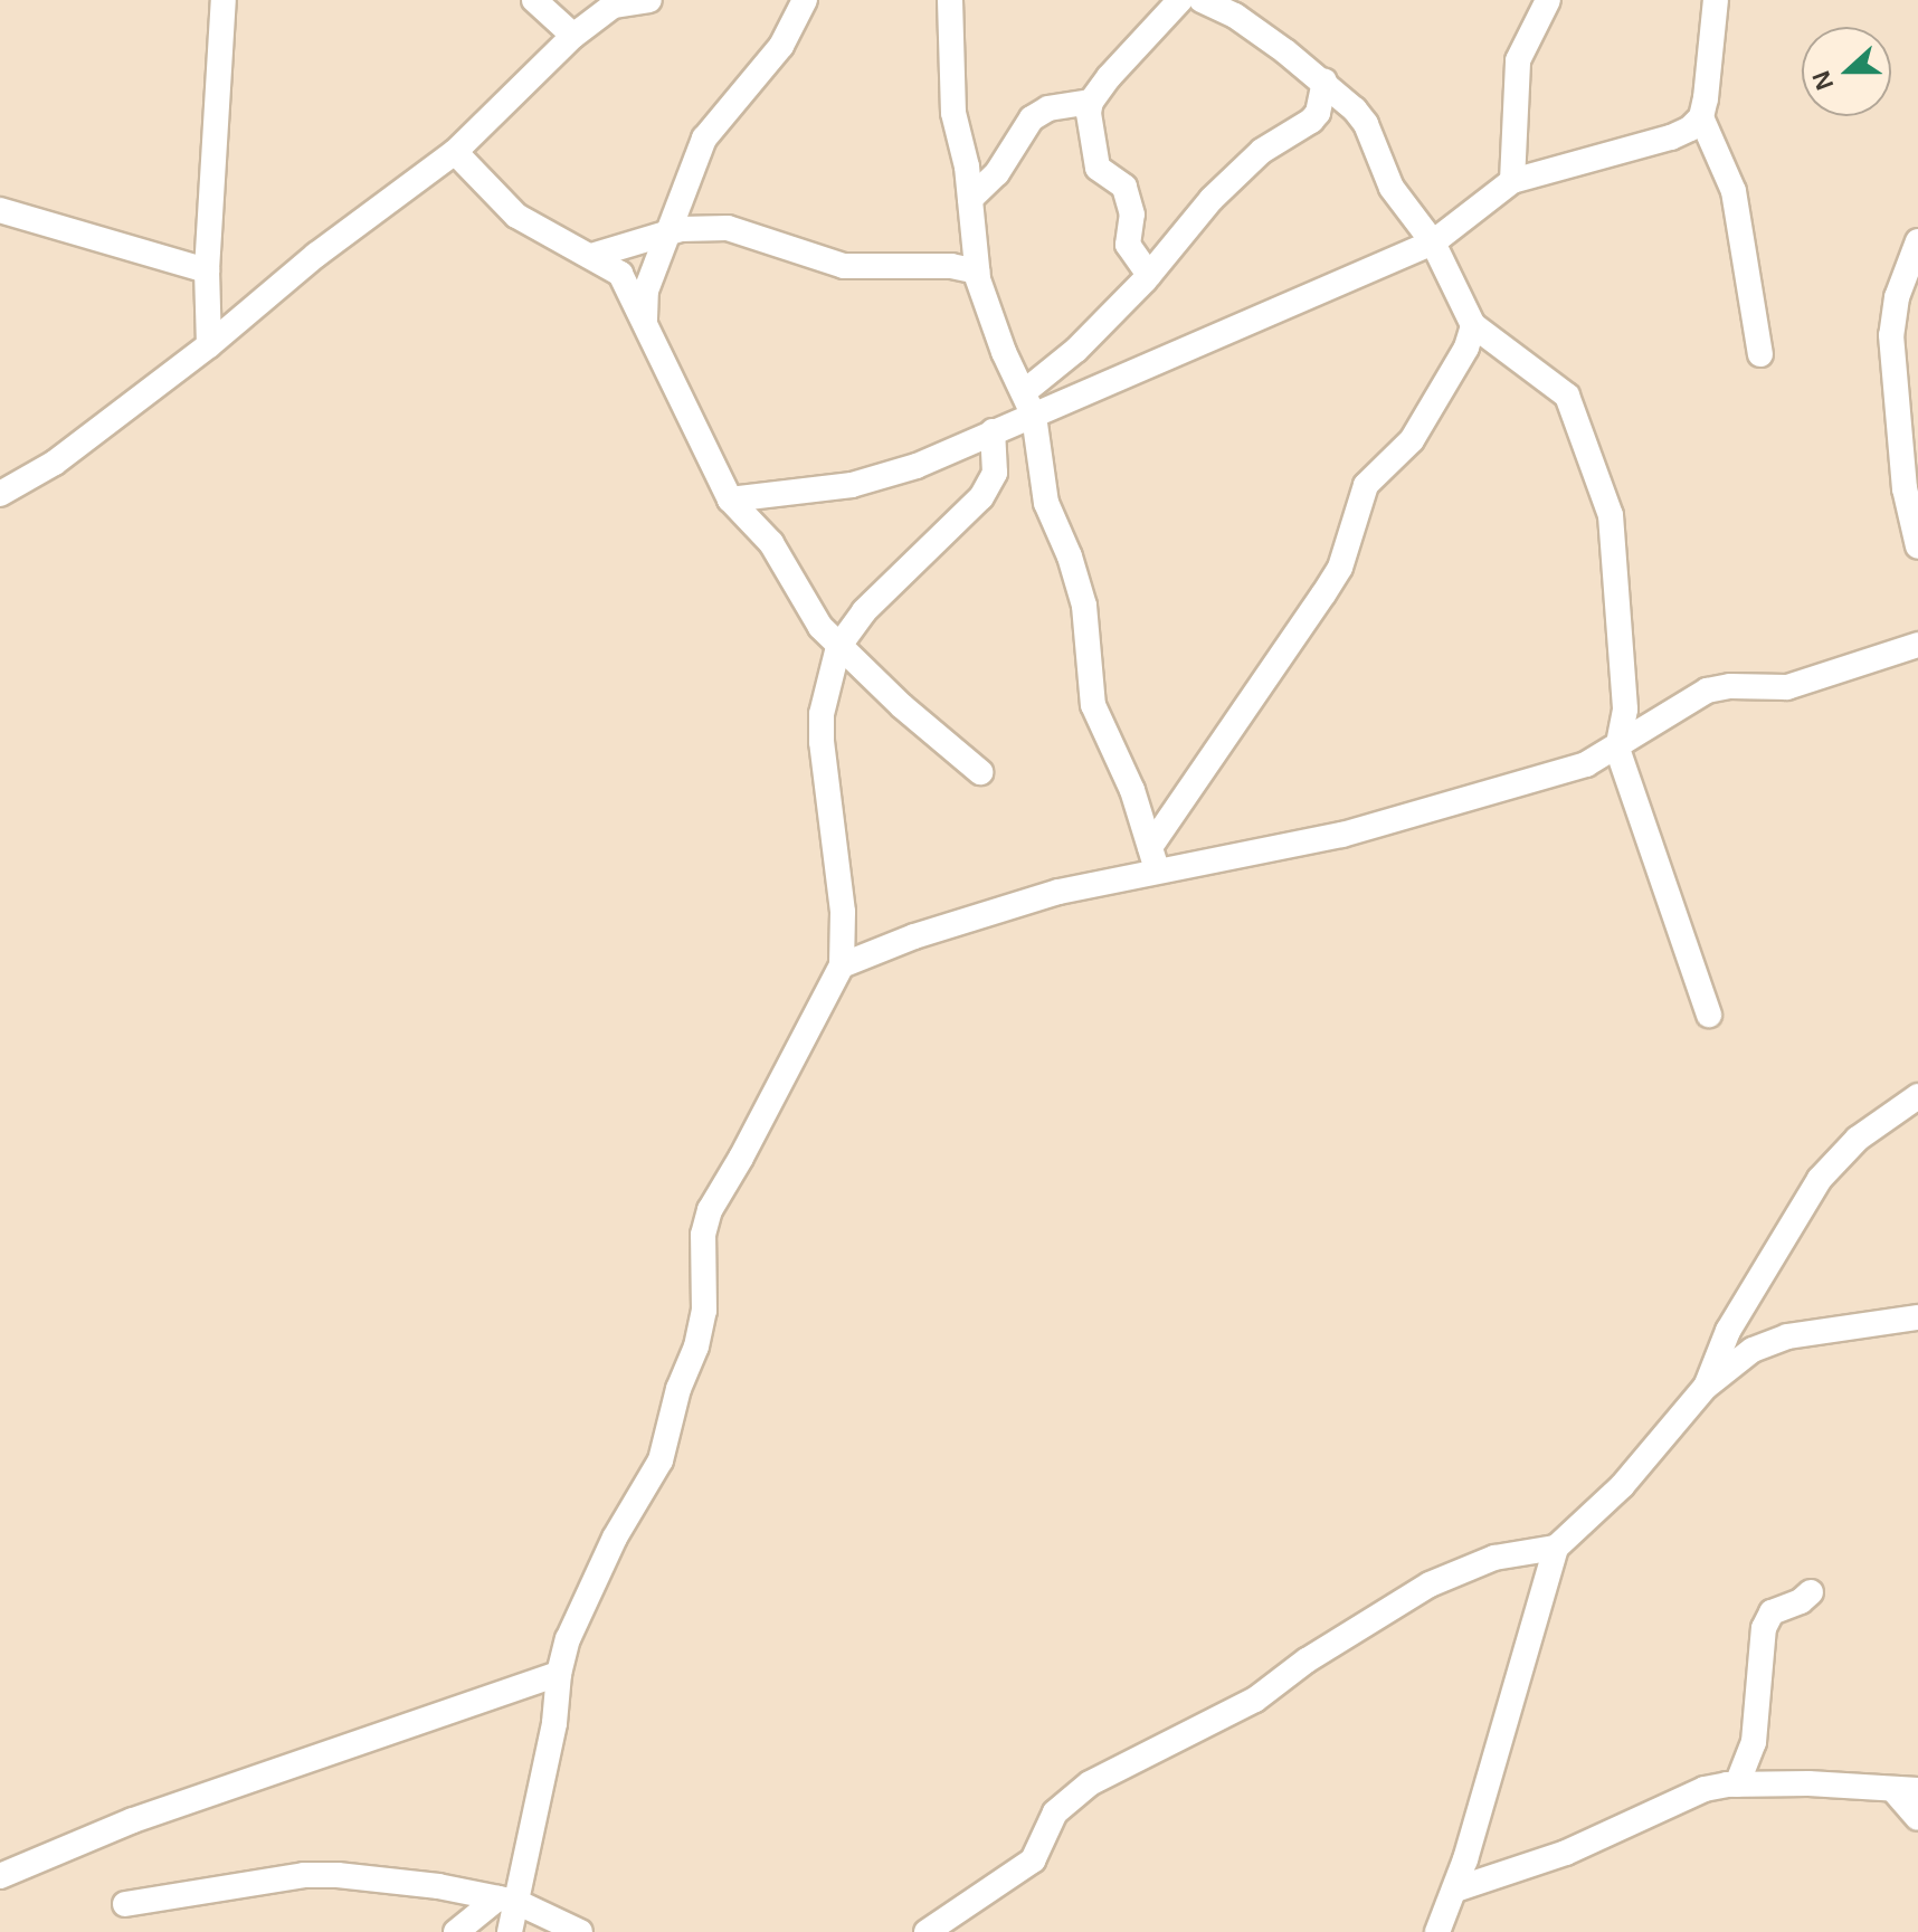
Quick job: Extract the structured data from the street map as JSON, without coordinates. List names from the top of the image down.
{
  "north": "left"
}
